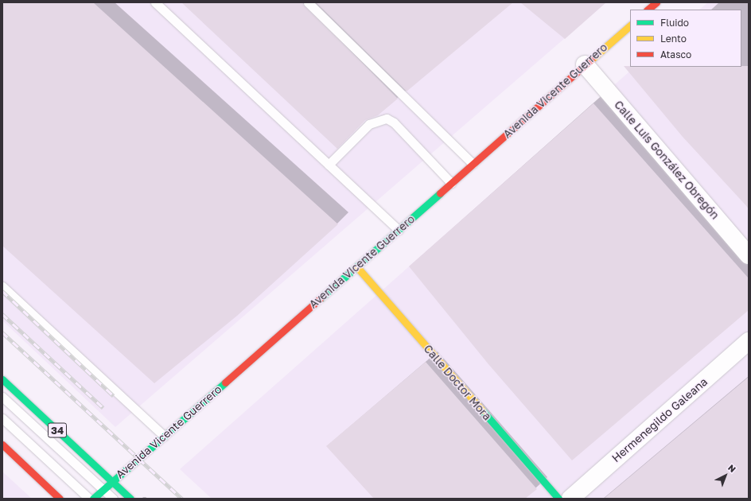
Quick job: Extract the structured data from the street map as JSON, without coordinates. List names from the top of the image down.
{
  "streets": {
    "main road": ["Avenida Vicente Guerrero", "Calle Doctor Mora", "34"],
    "street": ["Calle Luis González Obregón", "Hermenegildo Galeana"]
  },
  "crossings": [
    ["Avenida Vicente Guerrero", "Calle Luis González Obregón"],
    ["Avenida Vicente Guerrero", "Calle Doctor Mora"],
    ["Avenida Vicente Guerrero", "34"]
  ],
  "legend": ["Fluido", "Lento", "Atasco"],
  "north": "top right"
}
